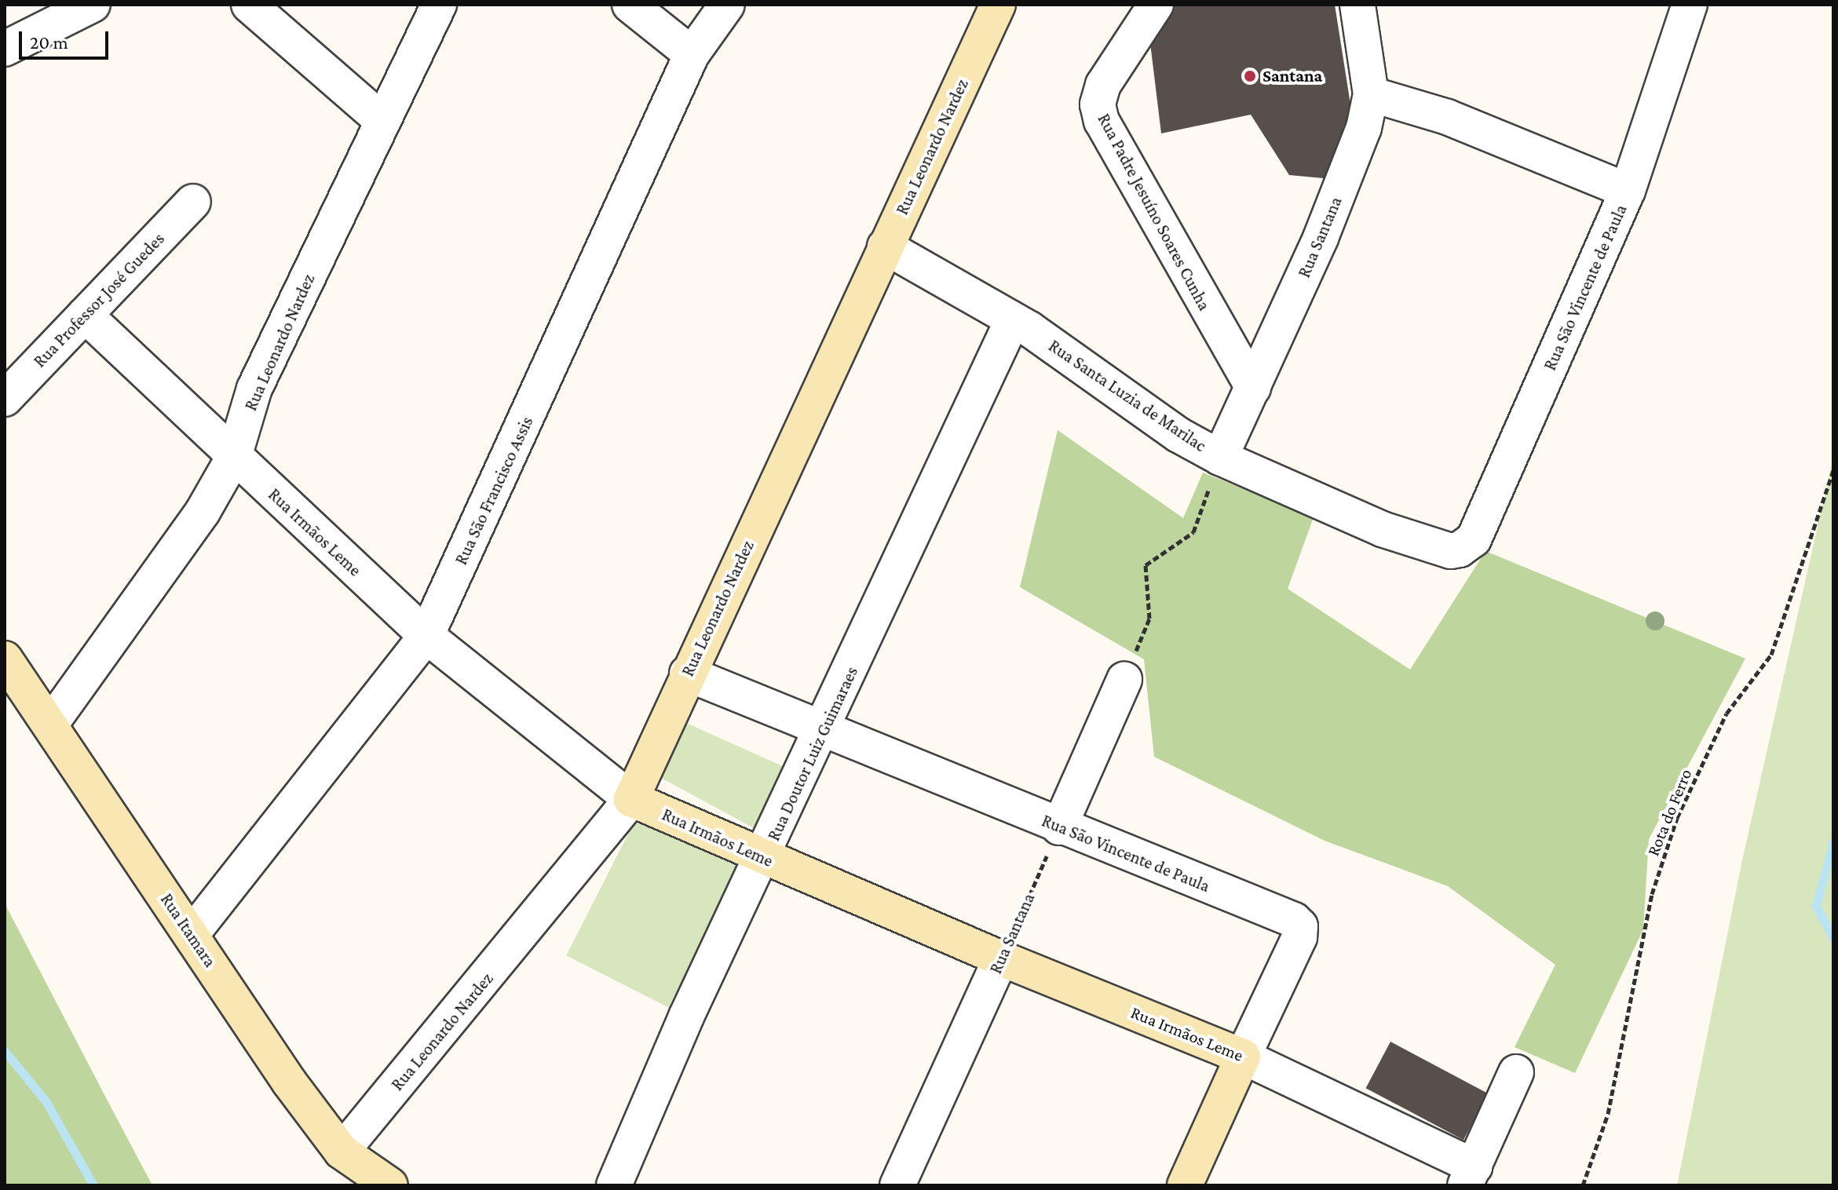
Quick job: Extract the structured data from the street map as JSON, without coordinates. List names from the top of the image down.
{
  "streets": {
    "street": [
      "Rua Leonardo Nardez",
      "Rua Padre Jesuíno Soares Cunha",
      "Rua Santana",
      "Rua São Vincente de Paula",
      "Rua Professor José Guedes",
      "Rua Santa Luzia de Marilac",
      "Rua São Francisco Assis",
      "Rua Irmãos Leme",
      "Rua Doutor Luiz Guimaraes",
      "Rua Itamara"
    ],
    "path": ["Rota do Ferro"]
  },
  "crossings": [
    ["Rua Leonardo Nardez", "Rua São Vincente de Paula"],
    ["Rua Leonardo Nardez", "Rua Santa Luzia de Marilac"],
    ["Rua Leonardo Nardez", "Rua Irmãos Leme"],
    ["Rua Leonardo Nardez", "Rua Itamara"],
    ["Rua Padre Jesuíno Soares Cunha", "Rua Santana"],
    ["Rua Santana", "Rua São Vincente de Paula"],
    ["Rua Santana", "Rua Santa Luzia de Marilac"],
    ["Rua Santana", "Rua Irmãos Leme"],
    ["Rua São Vincente de Paula", "Rua Santa Luzia de Marilac"],
    ["Rua São Vincente de Paula", "Rua Irmãos Leme"],
    ["Rua São Vincente de Paula", "Rua Doutor Luiz Guimaraes"],
    ["Rua Professor José Guedes", "Rua Irmãos Leme"],
    ["Rua Santa Luzia de Marilac", "Rua Doutor Luiz Guimaraes"],
    ["Rua São Francisco Assis", "Rua Irmãos Leme"],
    ["Rua São Francisco Assis", "Rua Itamara"],
    ["Rua Irmãos Leme", "Rua Doutor Luiz Guimaraes"]
  ],
  "places": ["Santana"],
  "scale_bar": "20 m"
}
